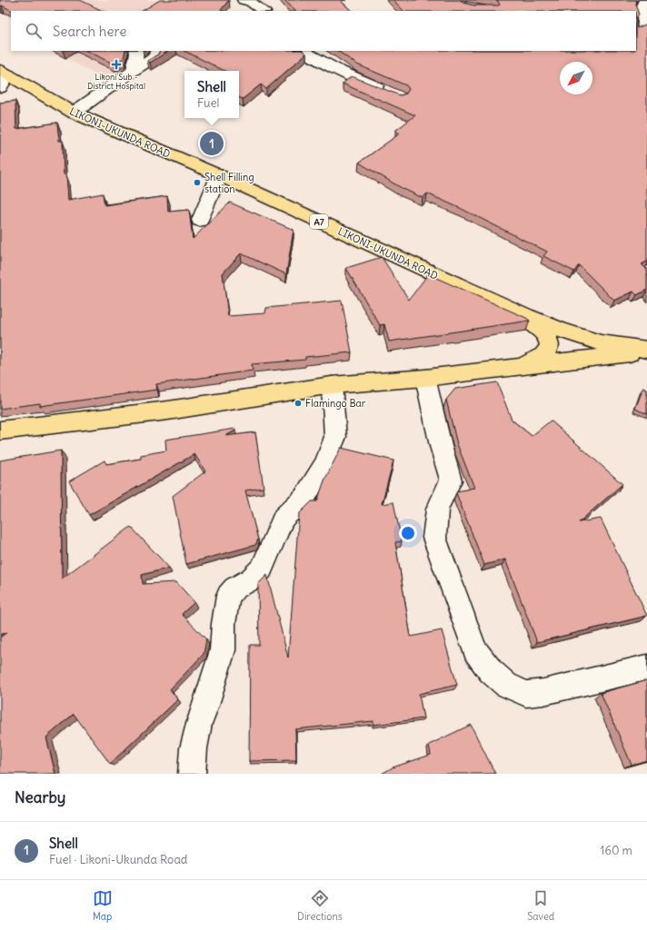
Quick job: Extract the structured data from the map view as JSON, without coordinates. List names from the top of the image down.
{
  "streets": {
    "highway": ["LIKONI-UKUNDA ROAD", "A7"]
  },
  "crossings": [
    ["LIKONI-UKUNDA ROAD", "A7"]
  ],
  "places": {
    "health": ["Likoni Sub - District Hospital"],
    "other": ["Shell Filling station", "Flamingo Bar"]
  },
  "north": "bottom left",
  "page": {
    "search": "Search here",
    "popup": ["Shell", "Fuel"],
    "pins": "1",
    "heading": "Nearby",
    "list": [
      {
        "mark": "1",
        "name": "Shell",
        "note": "Fuel · Likoni-Ukunda Road",
        "value": "160 m"
      }
    ],
    "nav": ["Map", "Directions", "Saved"]
  }
}
